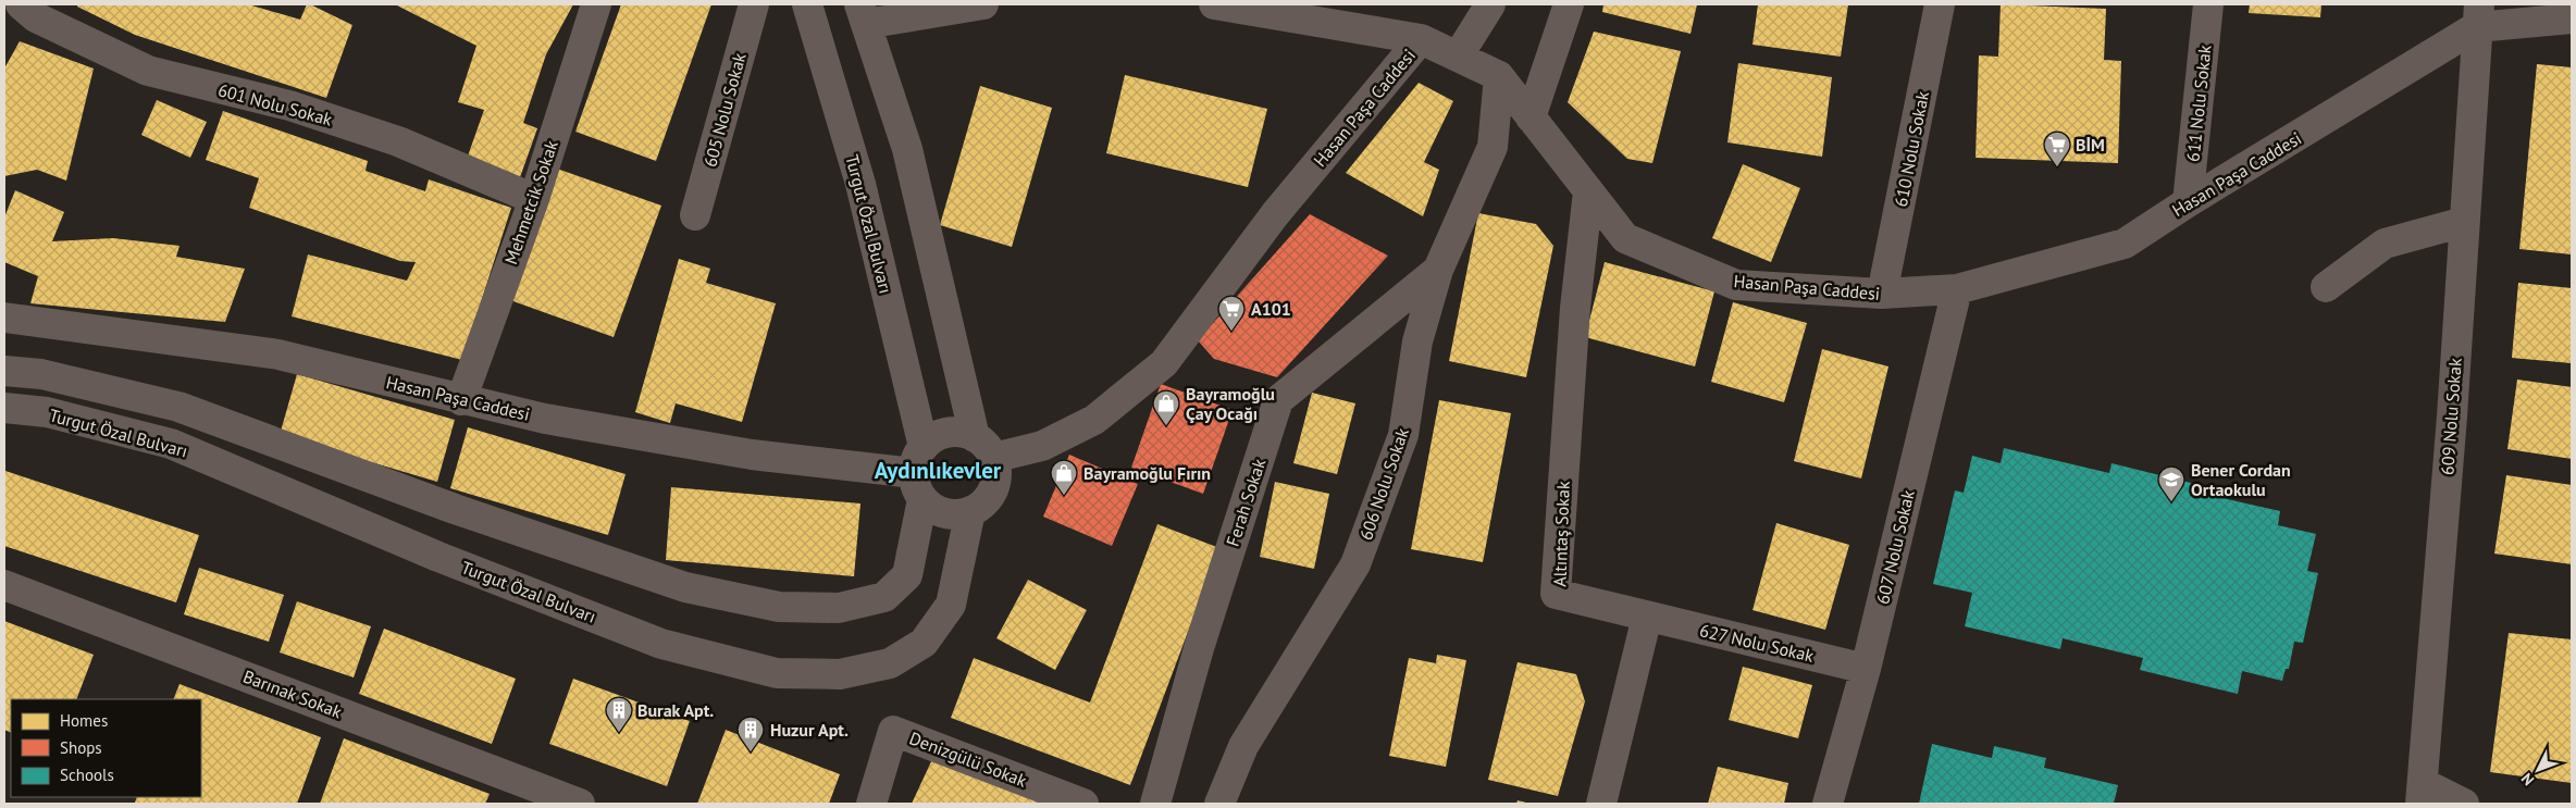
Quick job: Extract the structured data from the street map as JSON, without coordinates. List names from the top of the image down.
{
  "streets": {
    "street": [
      "611 Nolu Sokak",
      "601 Nolu Sokak",
      "Hasan Paşa Caddesi",
      "605 Nolu Sokak",
      "610 Nolu Sokak",
      "Mehmetcik Sokak",
      "Turgut Özal Bulvarı",
      "609 Nolu Sokak",
      "606 Nolu Sokak",
      "Ferah Sokak",
      "Altıntaş Sokak",
      "607 Nolu Sokak",
      "627 Nolu Sokak",
      "Barınak Sokak",
      "Denizgülü Sokak"
    ]
  },
  "crossings": [
    ["611 Nolu Sokak", "Hasan Paşa Caddesi"],
    ["601 Nolu Sokak", "Mehmetcik Sokak"],
    ["Hasan Paşa Caddesi", "610 Nolu Sokak"],
    ["Hasan Paşa Caddesi", "Mehmetcik Sokak"],
    ["Hasan Paşa Caddesi", "Turgut Özal Bulvarı"],
    ["Hasan Paşa Caddesi", "609 Nolu Sokak"],
    ["Hasan Paşa Caddesi", "606 Nolu Sokak"],
    ["Hasan Paşa Caddesi", "Altıntaş Sokak"],
    ["Hasan Paşa Caddesi", "607 Nolu Sokak"],
    ["606 Nolu Sokak", "Ferah Sokak"],
    ["Altıntaş Sokak", "627 Nolu Sokak"],
    ["607 Nolu Sokak", "627 Nolu Sokak"]
  ],
  "districts": ["Aydınlıkevler"],
  "places": {
    "supermarket": ["BİM", "A101"],
    "shop": ["Bayramoğlu Çay Ocağı", "Bayramoğlu Fırın"],
    "school or university": ["Bener Cordan Ortaokulu"],
    "building": ["Burak Apt.", "Huzur Apt."]
  },
  "legend": ["Homes", "Shops", "Schools"],
  "north": "bottom left"
}
